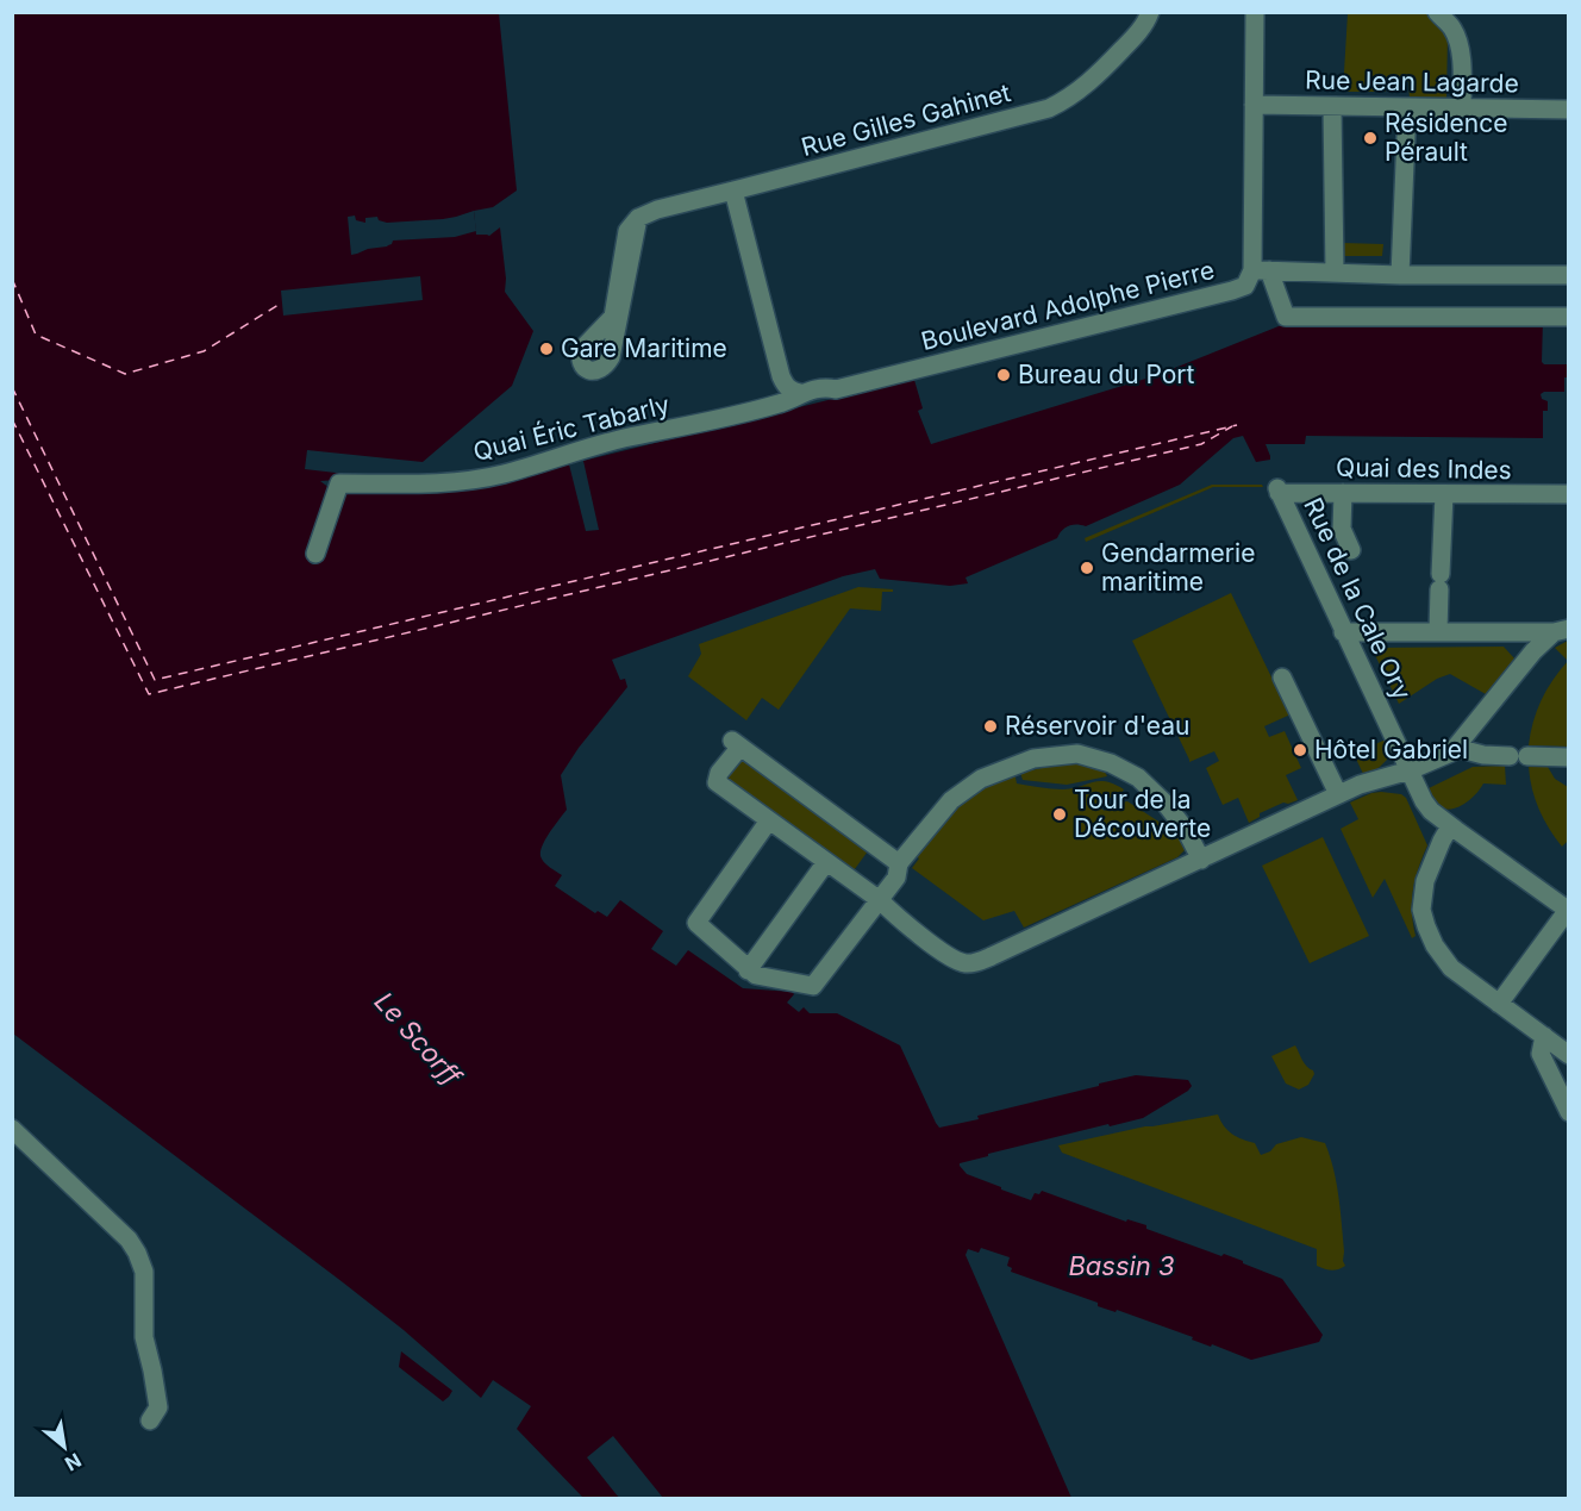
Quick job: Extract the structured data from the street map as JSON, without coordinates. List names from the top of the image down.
{
  "streets": {
    "street": [
      "Rue Jean Lagarde",
      "Rue Gilles Gahinet",
      "Boulevard Adolphe Pierre",
      "Quai Éric Tabarly",
      "Quai des Indes",
      "Rue de la Cale Ory"
    ]
  },
  "crossings": [
    ["Rue Jean Lagarde", "Boulevard Adolphe Pierre"],
    ["Boulevard Adolphe Pierre", "Quai Éric Tabarly"],
    ["Quai des Indes", "Rue de la Cale Ory"]
  ],
  "water": ["Le Scorff", "Bassin 3"],
  "places": [
    "Résidence Pérault",
    "Gare Maritime",
    "Bureau du Port",
    "Gendarmerie maritime",
    "Réservoir d'eau",
    "Hôtel Gabriel",
    "Tour de la Découverte"
  ],
  "north": "bottom right"
}
